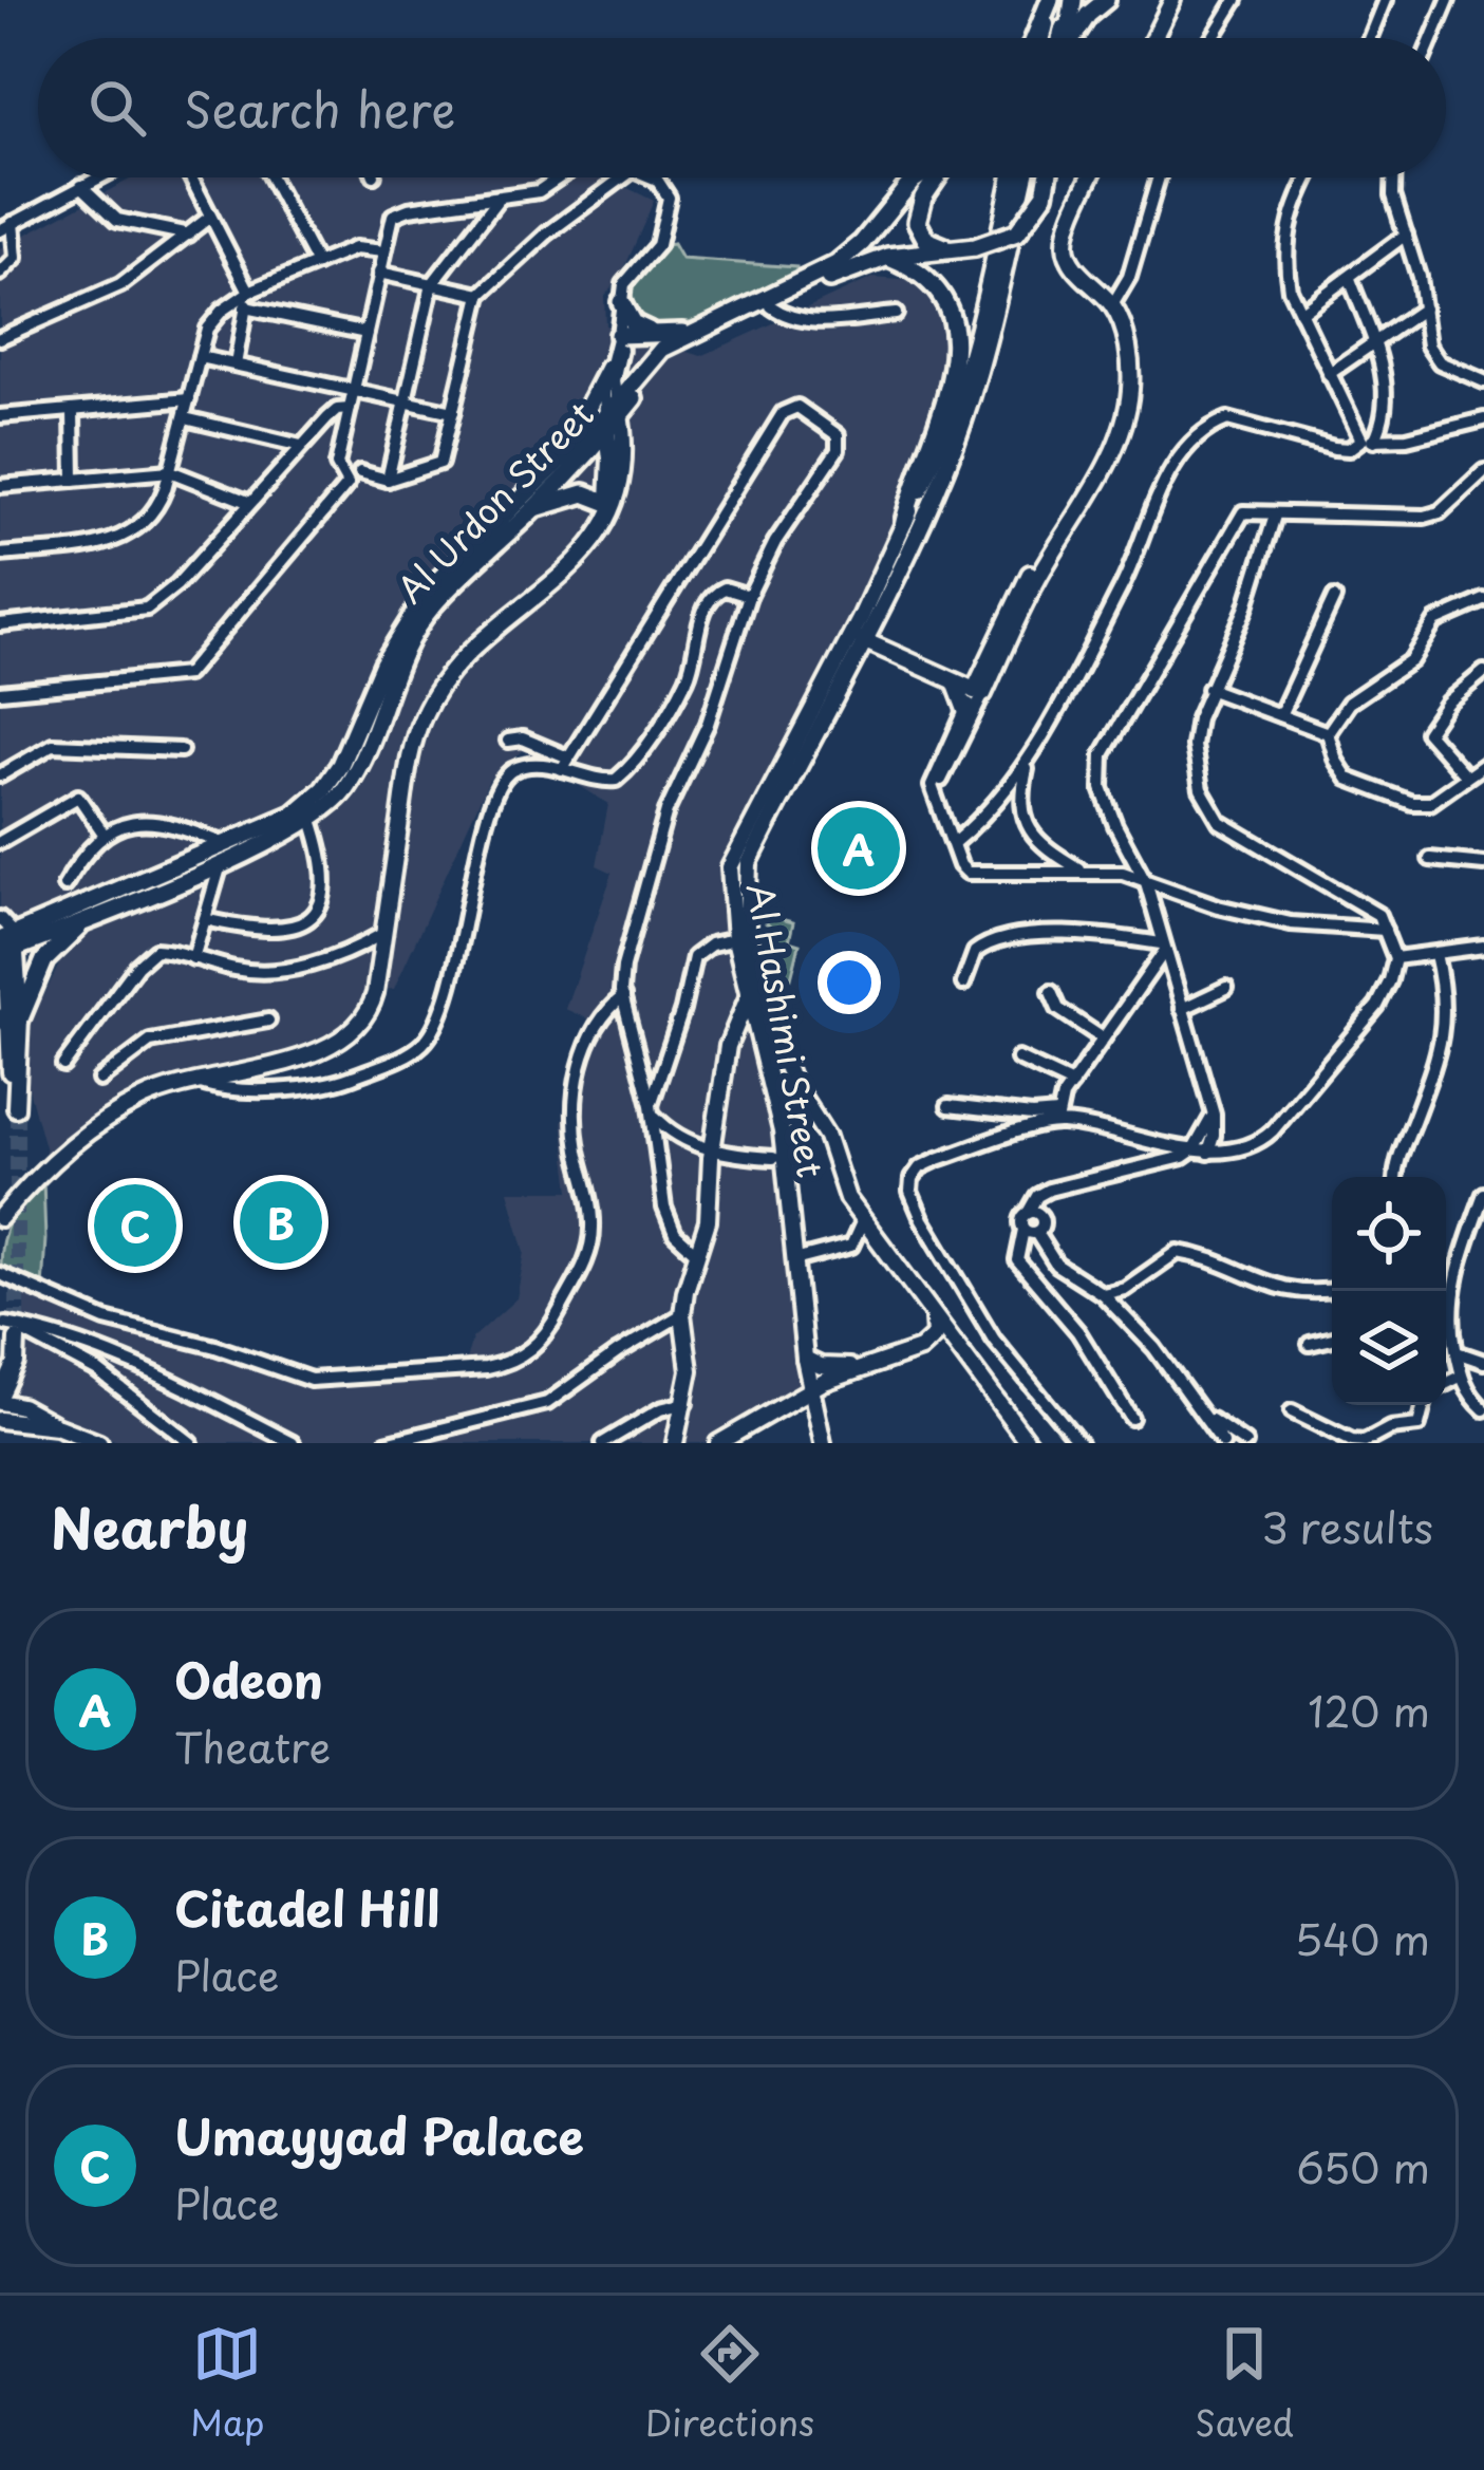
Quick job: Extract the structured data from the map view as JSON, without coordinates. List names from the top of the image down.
{
  "streets": {
    "highway": ["Al Urdon Street"],
    "main road": ["Al Hashimi Street"]
  },
  "page": {
    "search": "Search here",
    "pins": ["A", "B", "C"],
    "heading": ["Nearby", "3 results"],
    "list": [
      {
        "mark": "A",
        "name": "Odeon",
        "note": "Theatre",
        "value": "120 m"
      },
      {
        "mark": "B",
        "name": "Citadel Hill",
        "note": "Place",
        "value": "540 m"
      },
      {
        "mark": "C",
        "name": "Umayyad Palace",
        "note": "Place",
        "value": "650 m"
      }
    ],
    "nav": ["Map", "Directions", "Saved"]
  }
}
